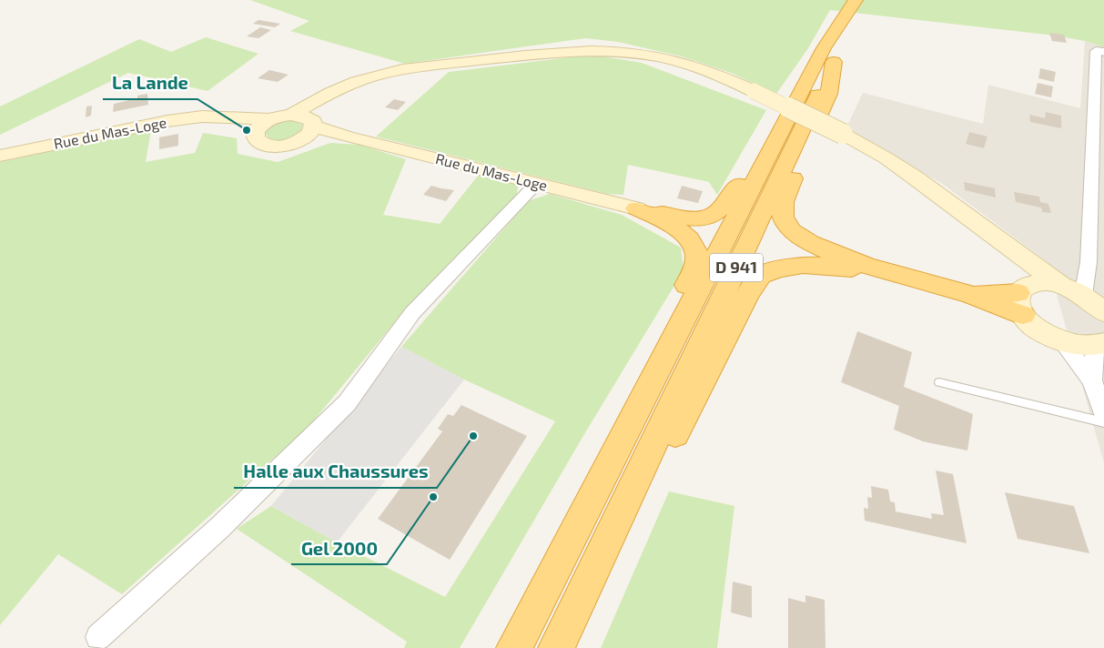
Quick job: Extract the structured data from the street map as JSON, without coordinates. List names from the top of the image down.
{
  "streets": {
    "highway": ["D 941"],
    "main road": ["Rue du Mas-Loge"]
  },
  "places": ["La Lande", "Halle aux Chaussures", "Gel 2000"]
}
